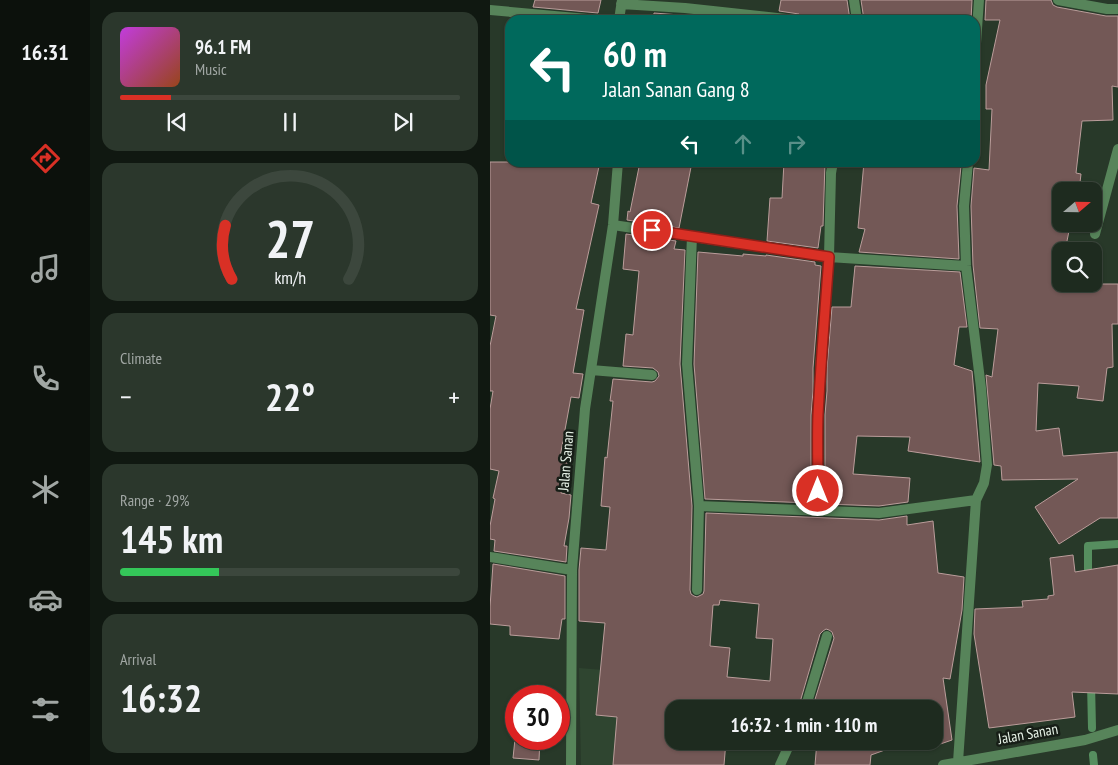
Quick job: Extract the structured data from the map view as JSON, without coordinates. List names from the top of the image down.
{
  "streets": {
    "street": ["Jalan Sanan"]
  },
  "north": "right",
  "page": {
    "tabs": "16:31",
    "turn": ["60 m", "Jalan Sanan Gang 8"],
    "song": ["96.1 FM", "Music"],
    "tile": [
      "Climate",
      ["Range · 29%", "145 km"],
      ["Arrival", "16:32"]
    ],
    "heat": ["−", "22°", "+"],
    "limit": "30",
    "trip": "16:32 · 1 min · 110 m",
    "gauge": ["27", "km/h"]
  }
}
